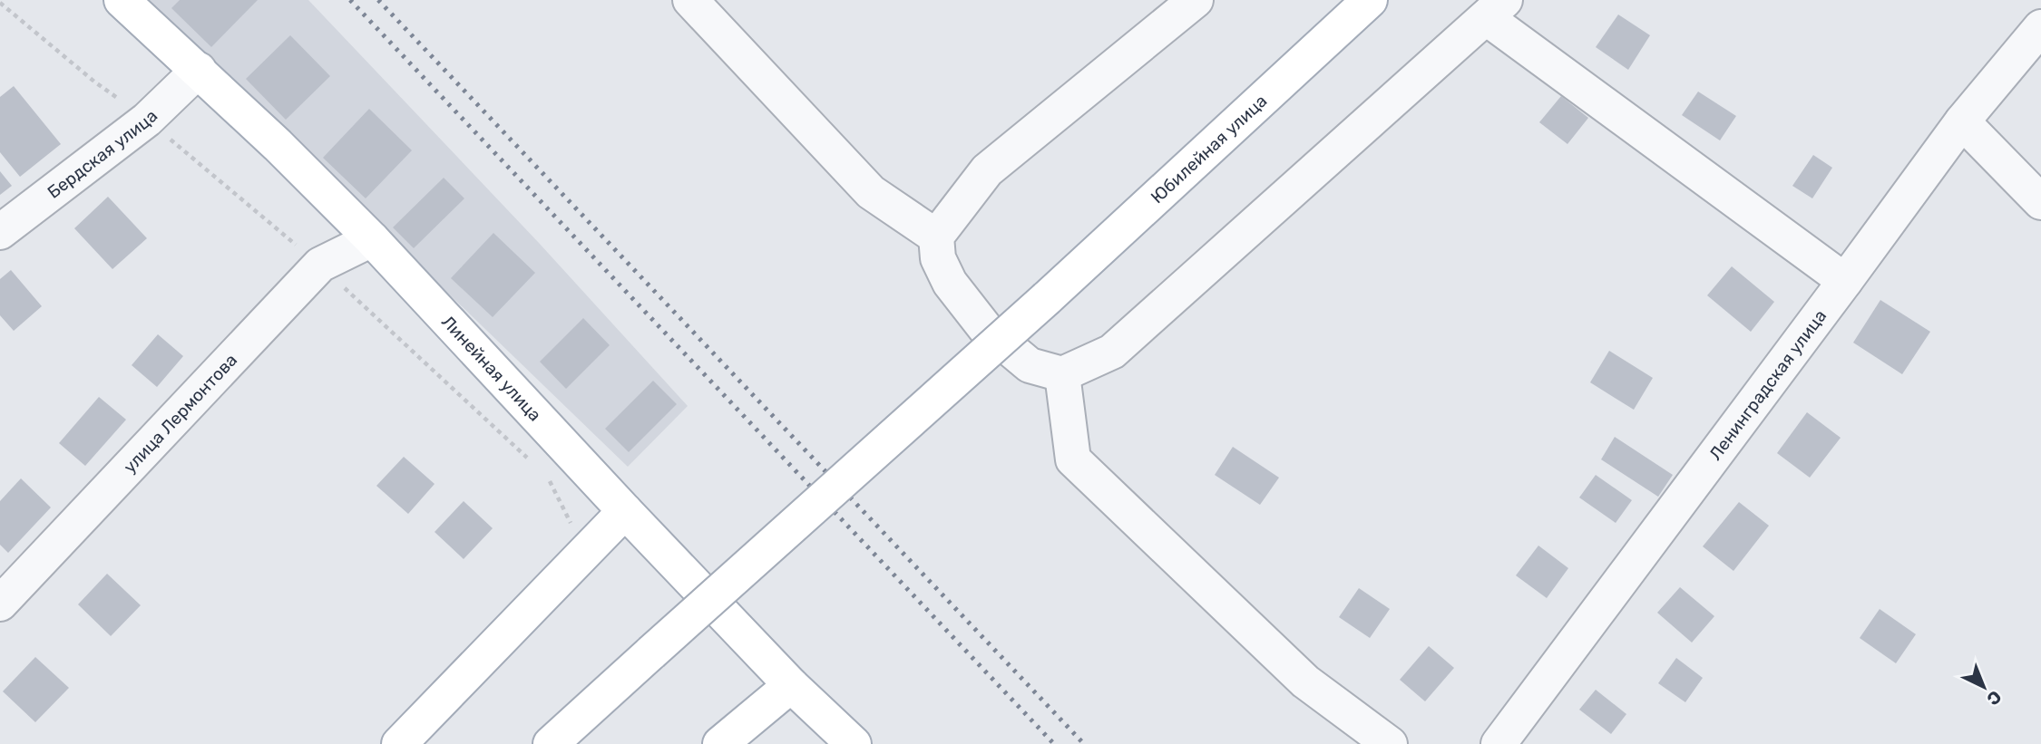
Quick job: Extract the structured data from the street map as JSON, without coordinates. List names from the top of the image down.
{
  "streets": {
    "main road": ["Юбилейная улица", "Линейная улица"],
    "street": ["Бердская улица", "Ленинградская улица", "улица Лермонтова"]
  },
  "crossings": [
    ["Бердская улица", "Линейная улица"],
    ["Линейная улица", "улица Лермонтова"]
  ],
  "north": "bottom right"
}
